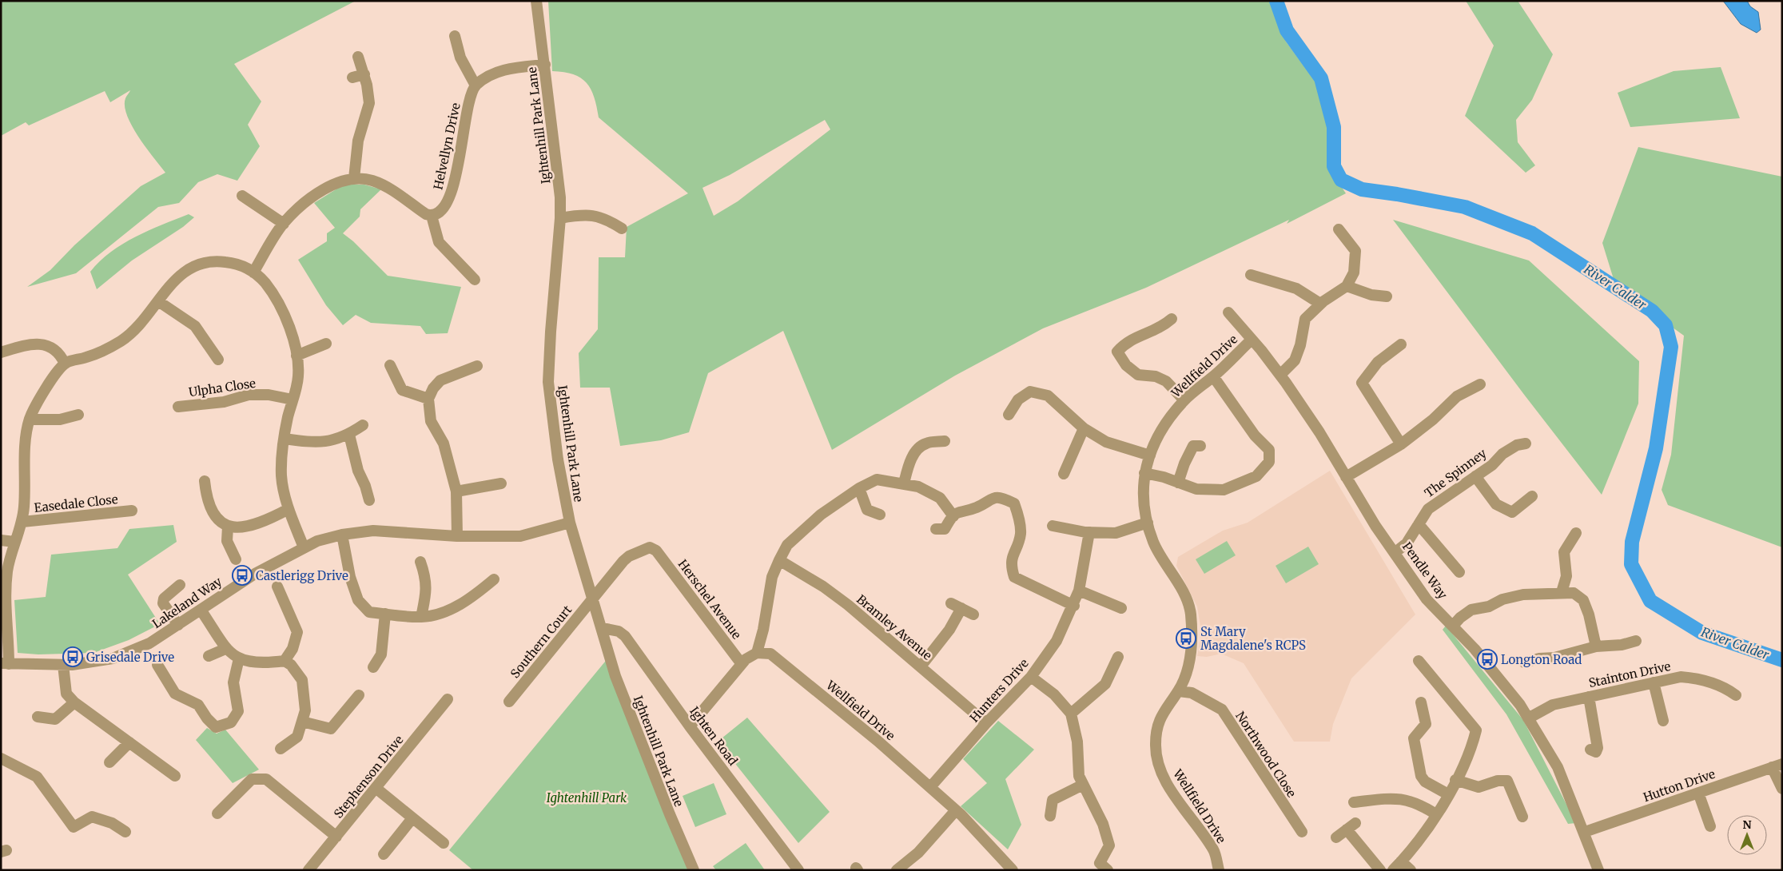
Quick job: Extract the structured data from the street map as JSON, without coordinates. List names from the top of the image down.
{
  "streets": {
    "street": [
      "Ightenhill Park Lane",
      "Helvellyn Drive",
      "Wellfield Drive",
      "Ulpha Close",
      "The Spinney",
      "Easedale Close",
      "Pendle Way",
      "Herschel Avenue",
      "Lakeland Way",
      "Bramley Avenue",
      "Southern Court",
      "Stainton Drive",
      "Hunters Drive",
      "Ighten Road",
      "Northwood Close",
      "Stephenson Drive",
      "Hutton Drive"
    ]
  },
  "crossings": [
    ["Ightenhill Park Lane", "Lakeland Way"],
    ["Ightenhill Park Lane", "Southern Court"],
    ["Ightenhill Park Lane", "Ighten Road"],
    ["Wellfield Drive", "Pendle Way"],
    ["Wellfield Drive", "Hunters Drive"],
    ["Wellfield Drive", "Northwood Close"],
    ["The Spinney", "Pendle Way"],
    ["Pendle Way", "Stainton Drive"],
    ["Pendle Way", "Hutton Drive"],
    ["Herschel Avenue", "Southern Court"],
    ["Bramley Avenue", "Hunters Drive"]
  ],
  "water": ["River Calder"],
  "parks": ["Ightenhill Park"],
  "places": {
    "bus stop": [
      "Castlerigg Drive",
      "St Mary Magdalene's RCPS",
      "Grisedale Drive",
      "Longton Road"
    ]
  },
  "north": "top"
}
